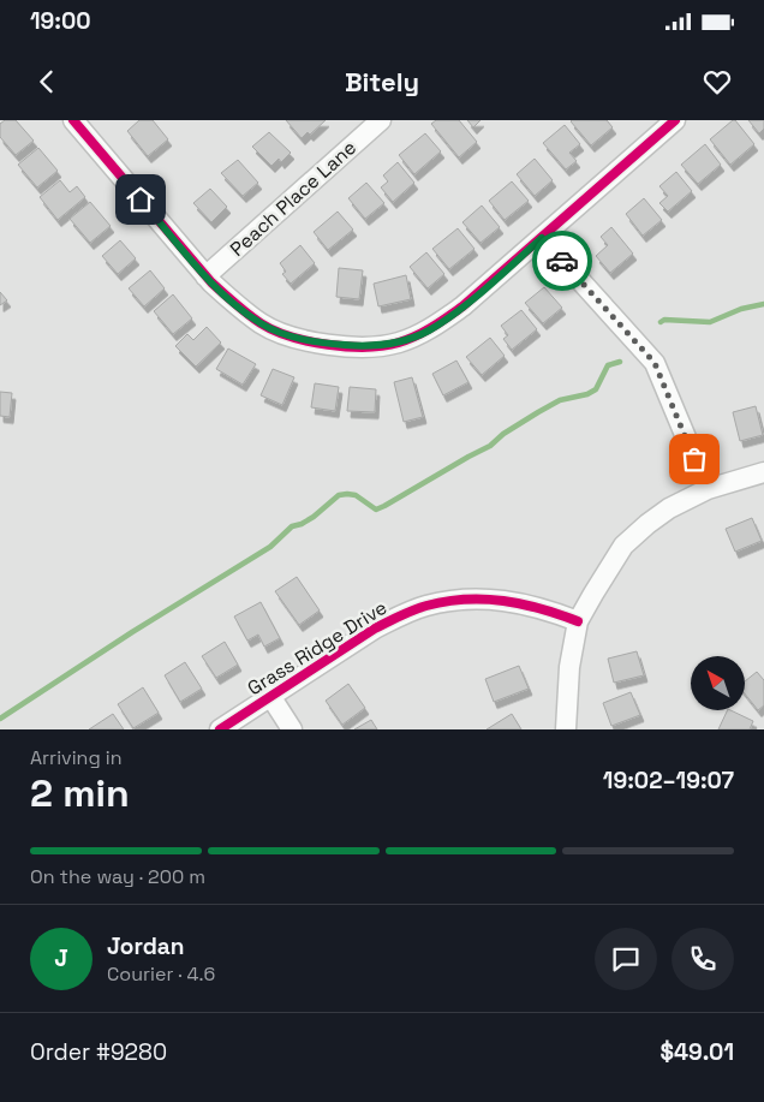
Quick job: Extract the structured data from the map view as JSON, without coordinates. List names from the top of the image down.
{
  "streets": {
    "street": ["Peach Place Lane", "Grass Ridge Drive"]
  },
  "north": "top left",
  "page": {
    "status": "19:00",
    "header": "Bitely",
    "heading": ["2 min", "Arriving in", "19:02–19:07"],
    "panel": [
      "Jordan",
      "Courier · 4.6",
      "Order #9280",
      "$49.01"
    ],
    "bar": "On the way · 200 m",
    "round": "J"
  }
}
